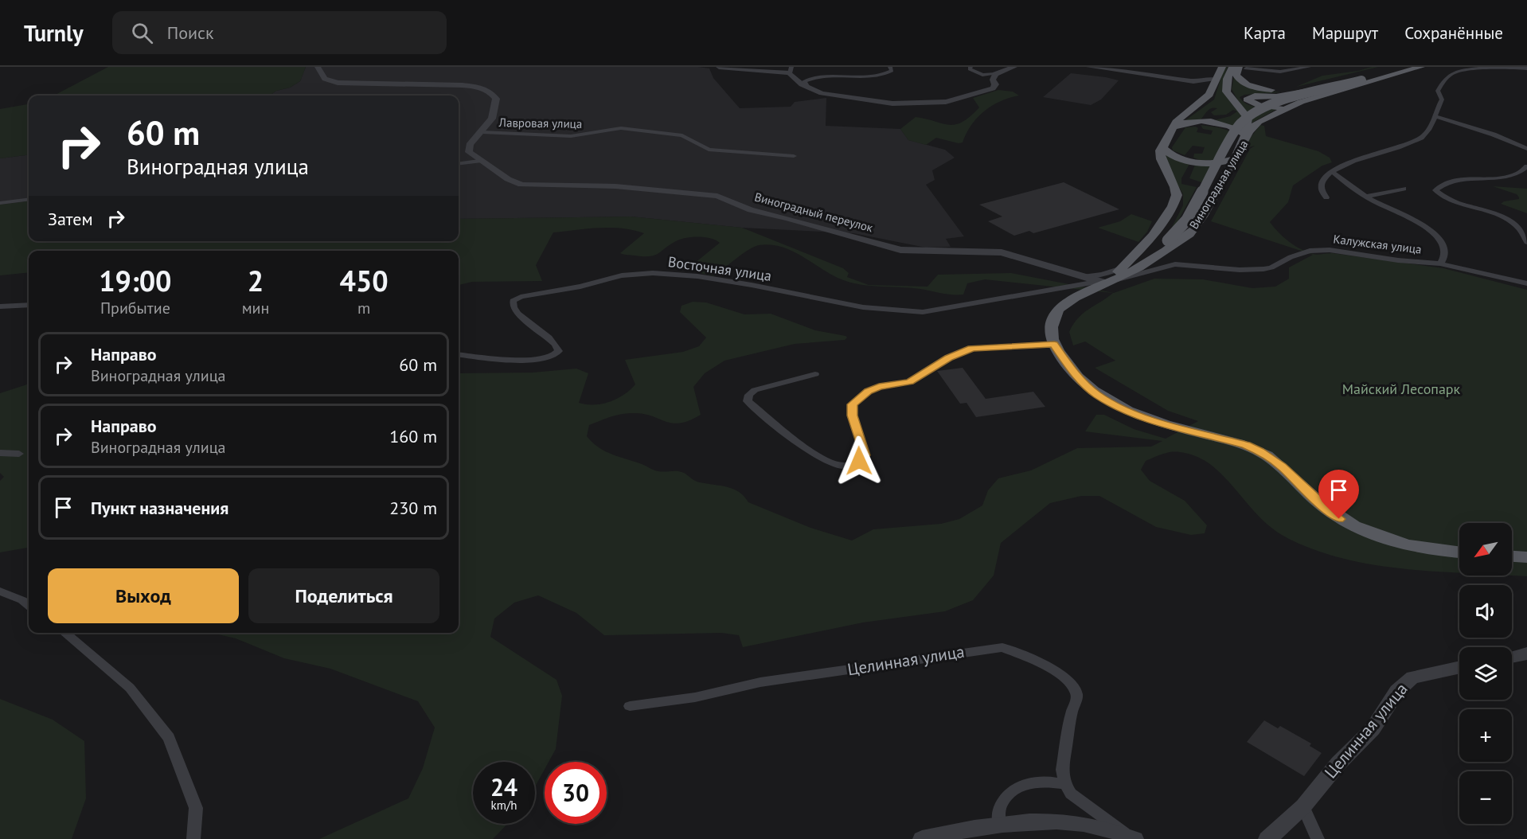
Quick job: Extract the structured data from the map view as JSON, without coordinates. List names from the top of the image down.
{
  "streets": {
    "main road": ["Виноградная улица"],
    "street": [
      "Лавровая улица",
      "Виноградный переулок",
      "Калужская улица",
      "Восточная улица",
      "Целинная улица"
    ]
  },
  "crossings": [
    ["Виноградная улица", "Виноградный переулок"],
    ["Виноградная улица", "Калужская улица"],
    ["Виноградная улица", "Восточная улица"],
    ["Виноградный переулок", "Калужская улица"],
    ["Виноградный переулок", "Восточная улица"],
    ["Калужская улица", "Восточная улица"]
  ],
  "parks": ["Майский Лесопарк"],
  "north": "bottom left",
  "page": {
    "header": "Turnly",
    "search": "Поиск",
    "nav": ["Карта", "Маршрут", "Сохранённые"],
    "turn": ["60 m", "Виноградная улица"],
    "then": "Затем",
    "eta": [
      "19:00",
      "Прибытие",
      "2",
      "мин",
      "450",
      "m"
    ],
    "list": [
      {
        "name": "Направо",
        "note": "Виноградная улица",
        "value": "60 m"
      },
      {
        "name": "Направо",
        "note": "Виноградная улица",
        "value": "160 m"
      },
      {
        "name": "Пункт назначения",
        "value": "230 m"
      }
    ],
    "map_buttons": ["+", "−"],
    "buttons": ["Выход", "Поделиться"],
    "speed": "24 km/h",
    "limit": "30"
  }
}
